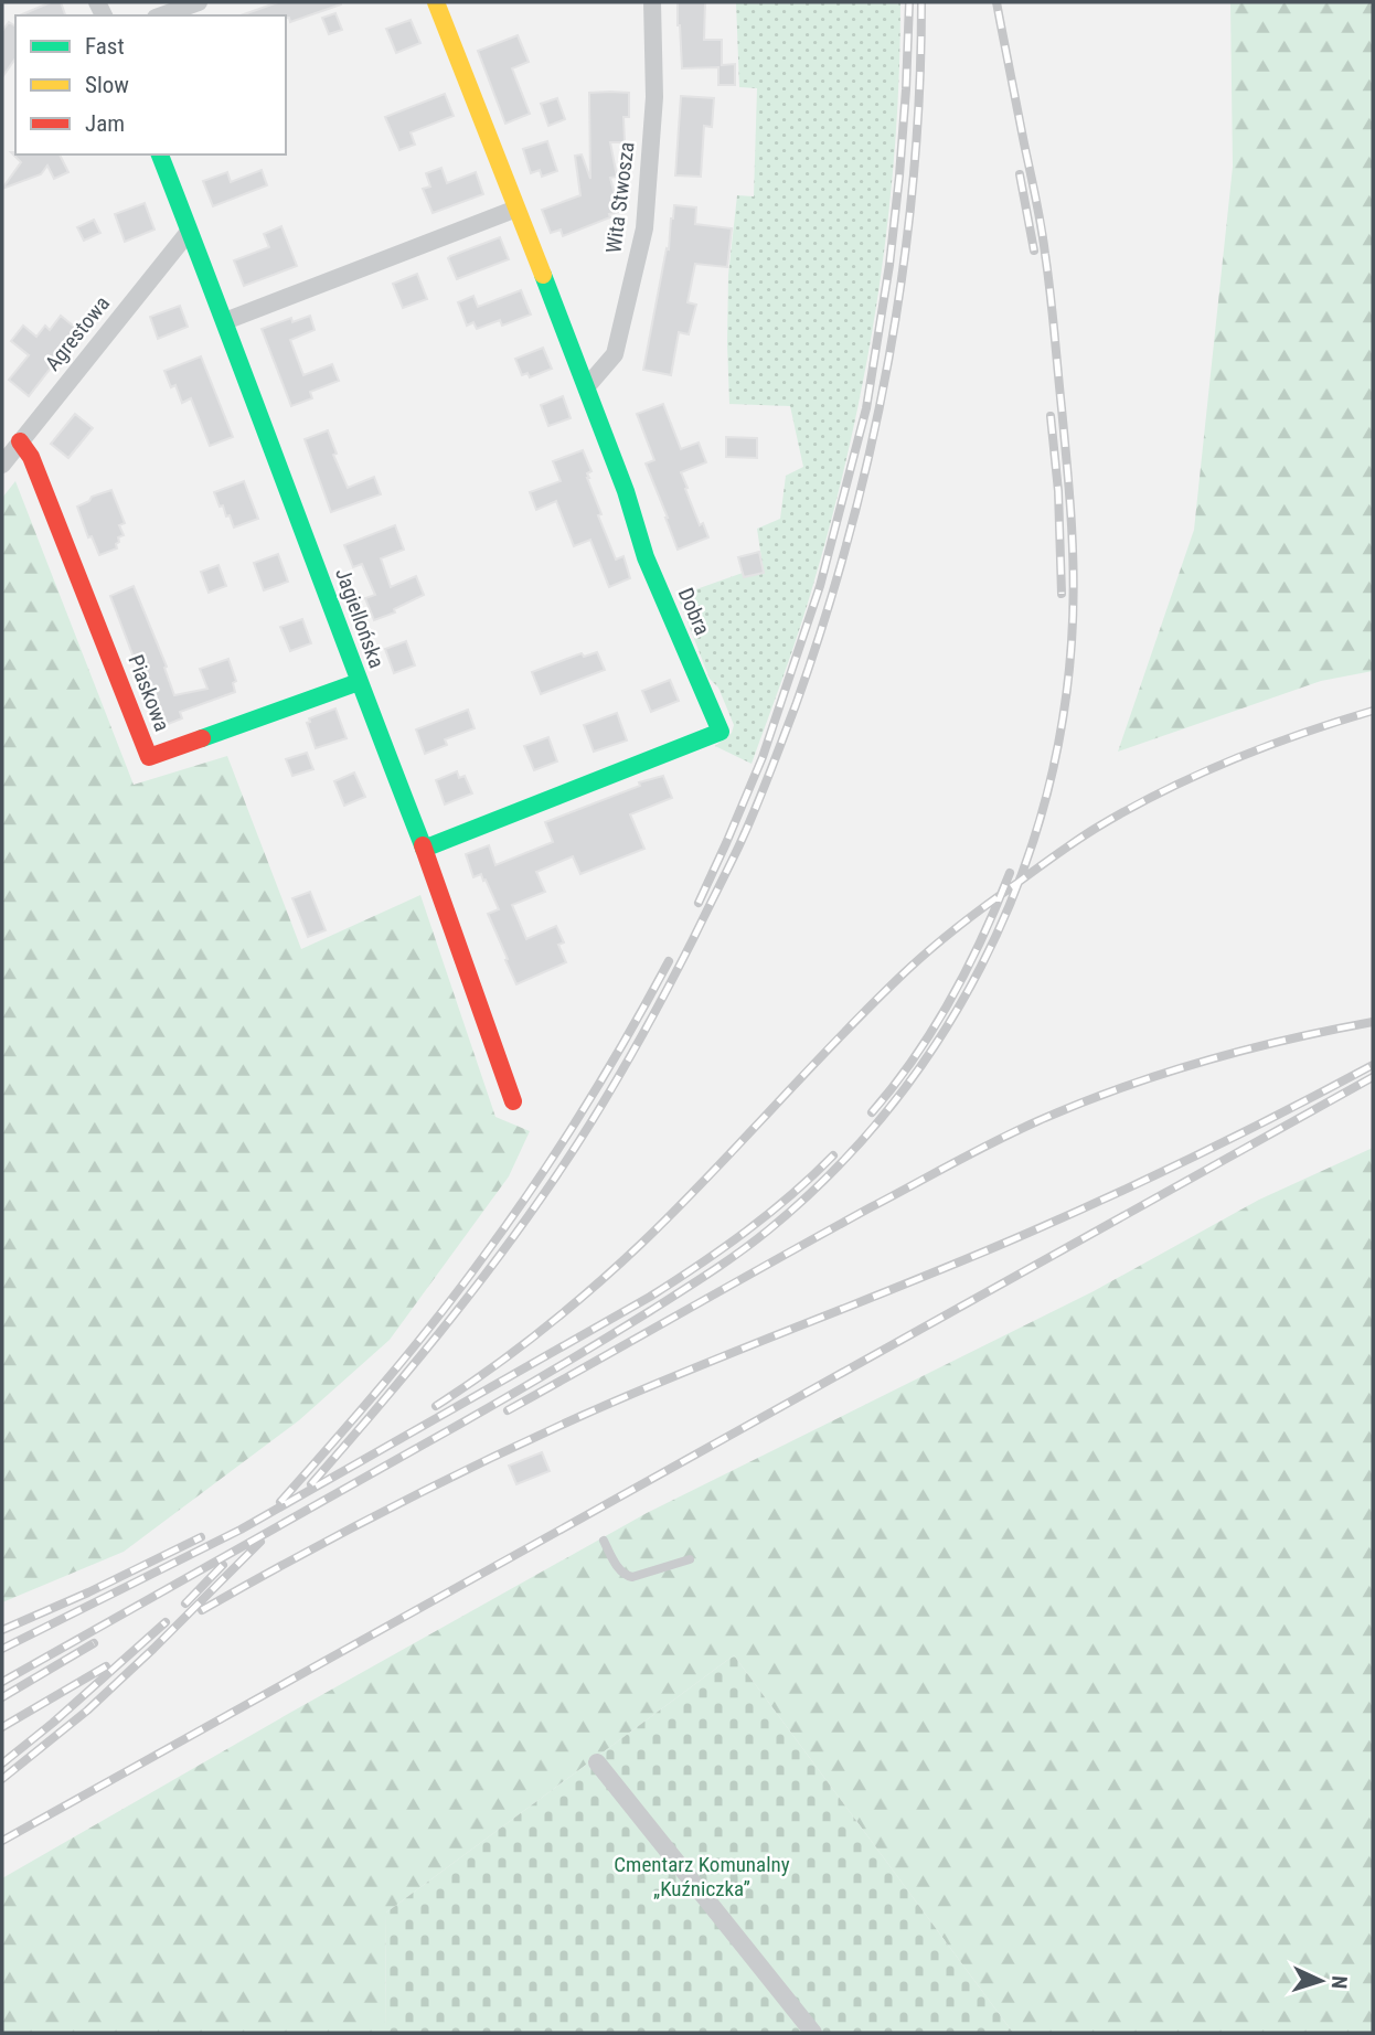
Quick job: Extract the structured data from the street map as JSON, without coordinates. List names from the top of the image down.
{
  "streets": {
    "street": [
      "Wita Stwosza",
      "Agrestowa",
      "Dobra",
      "Jagiellońska",
      "Piaskowa"
    ]
  },
  "crossings": [
    ["Wita Stwosza", "Dobra"],
    ["Agrestowa", "Jagiellońska"],
    ["Agrestowa", "Piaskowa"],
    ["Dobra", "Jagiellońska"],
    ["Jagiellońska", "Piaskowa"]
  ],
  "parks": ["Cmentarz Komunalny „Kuźniczka”"],
  "legend": ["Fast", "Slow", "Jam"],
  "north": "right"
}
